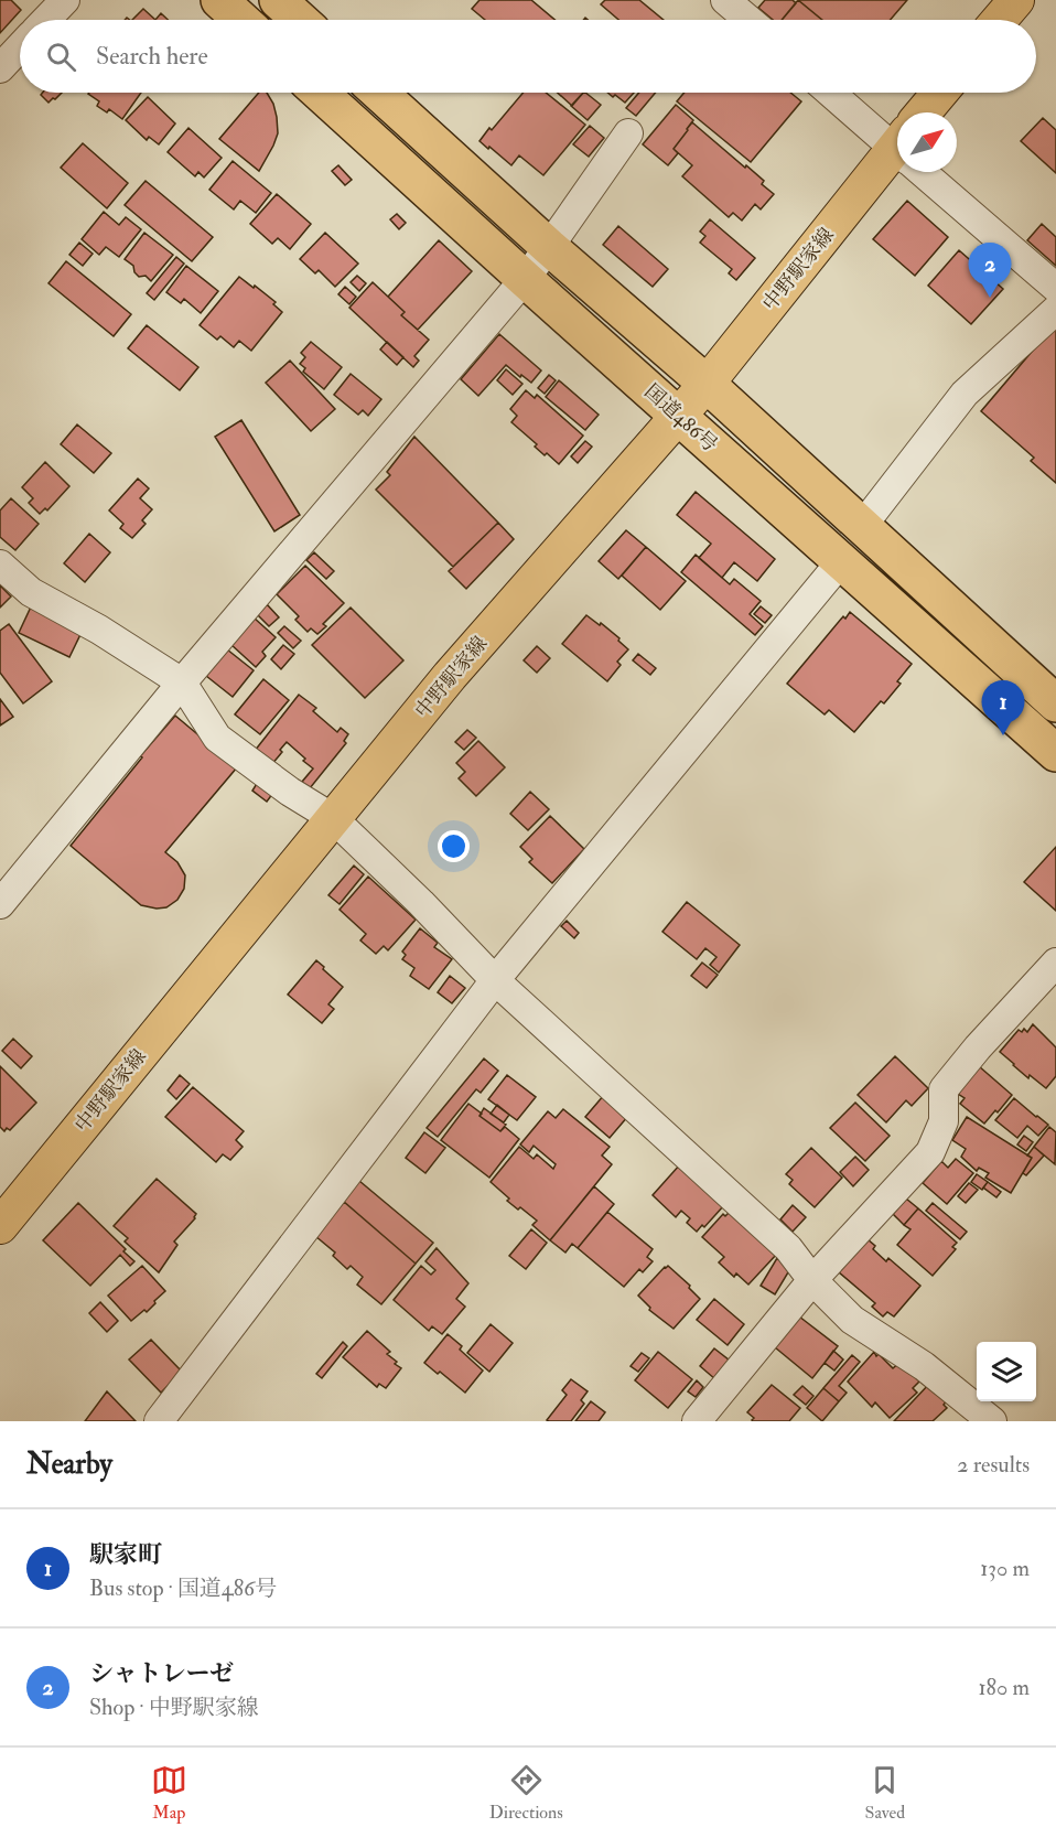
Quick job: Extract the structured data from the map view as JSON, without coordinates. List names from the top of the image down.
{
  "streets": {
    "highway": ["国道486号"],
    "main road": ["中野駅家線"]
  },
  "crossings": [
    ["中野駅家線", "国道486号"]
  ],
  "north": "top right",
  "page": {
    "search": "Search here",
    "pins": ["2", "1"],
    "heading": ["Nearby", "2 results"],
    "list": [
      {
        "mark": "1",
        "name": "駅家町",
        "note": "Bus stop · 国道486号",
        "value": "130 m"
      },
      {
        "mark": "2",
        "name": "シャトレーゼ",
        "note": "Shop · 中野駅家線",
        "value": "180 m"
      }
    ],
    "nav": ["Map", "Directions", "Saved"]
  }
}
